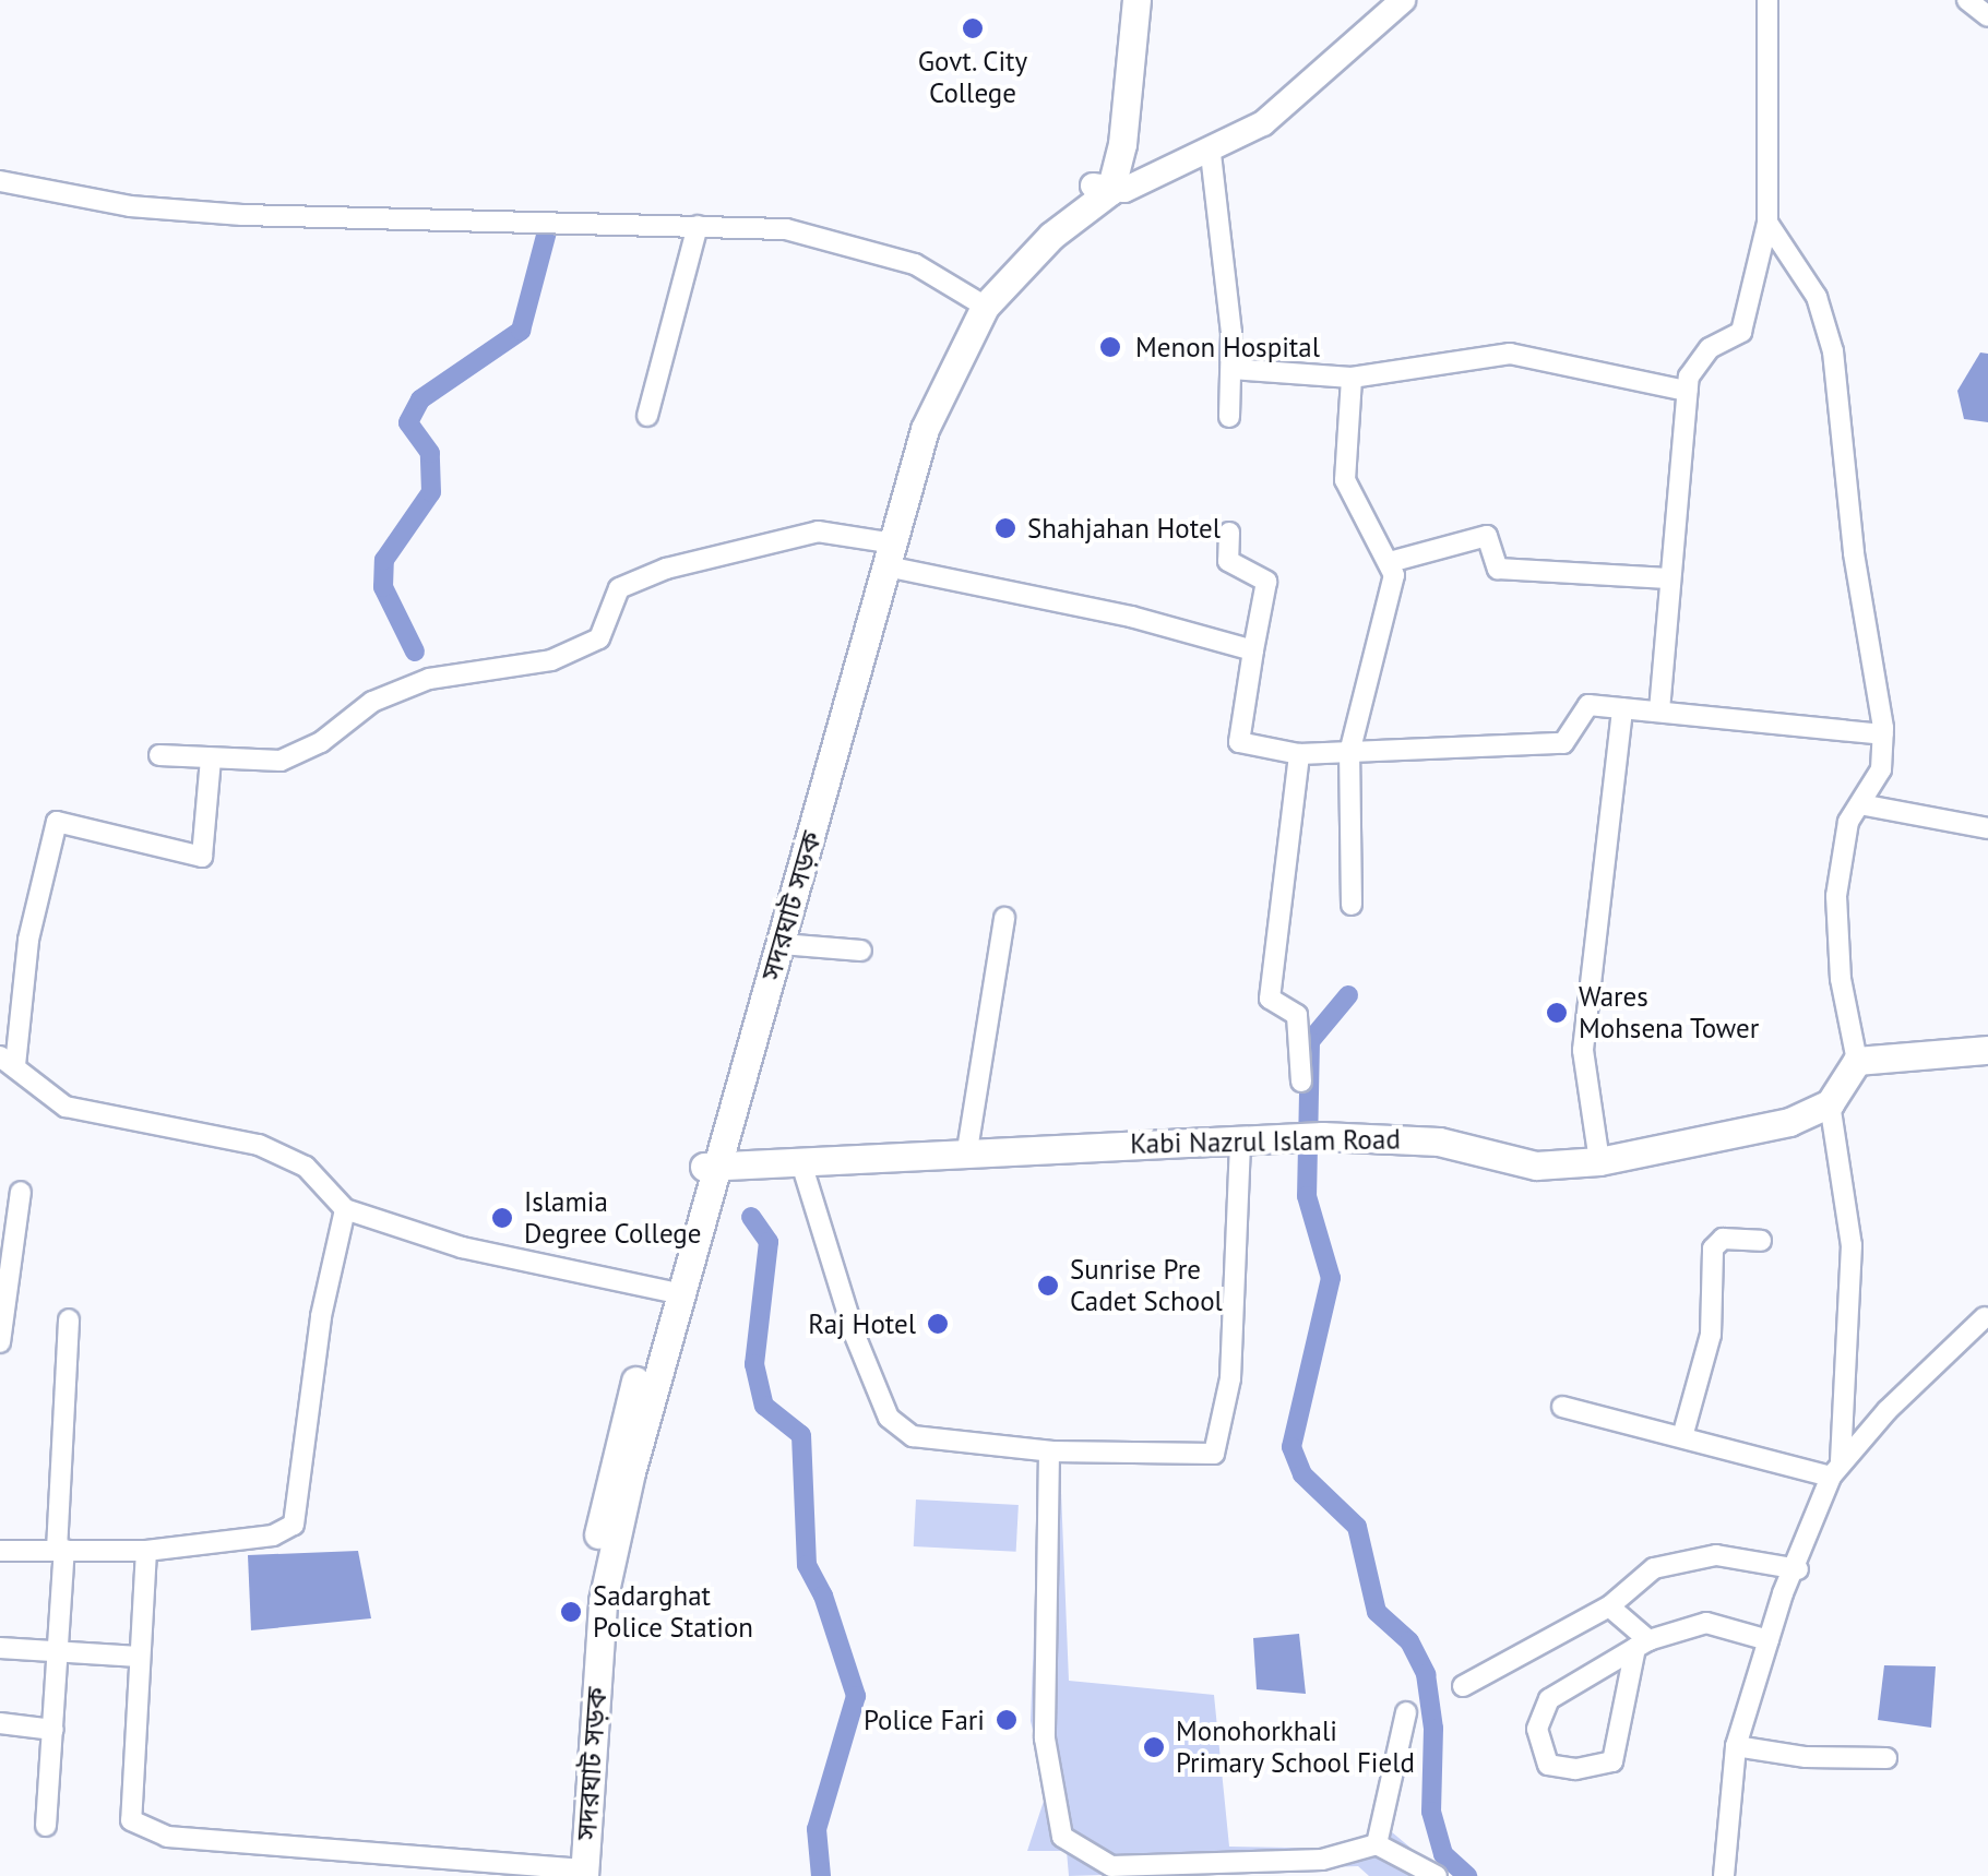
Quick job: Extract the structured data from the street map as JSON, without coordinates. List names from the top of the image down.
{
  "streets": {
    "main road": ["সদরঘাট সড়ক", "Kabi Nazrul Islam Road"]
  },
  "crossings": [
    ["সদরঘাট সড়ক", "Kabi Nazrul Islam Road"]
  ],
  "places": [
    "Govt. City College",
    "Menon Hospital",
    "Shahjahan Hotel",
    "Wares Mohsena Tower",
    "Islamia Degree College",
    "Sunrise Pre Cadet School",
    "Raj Hotel",
    "Sadarghat Police Station",
    "Police Fari",
    "Monohorkhali Primary School Field"
  ]
}
